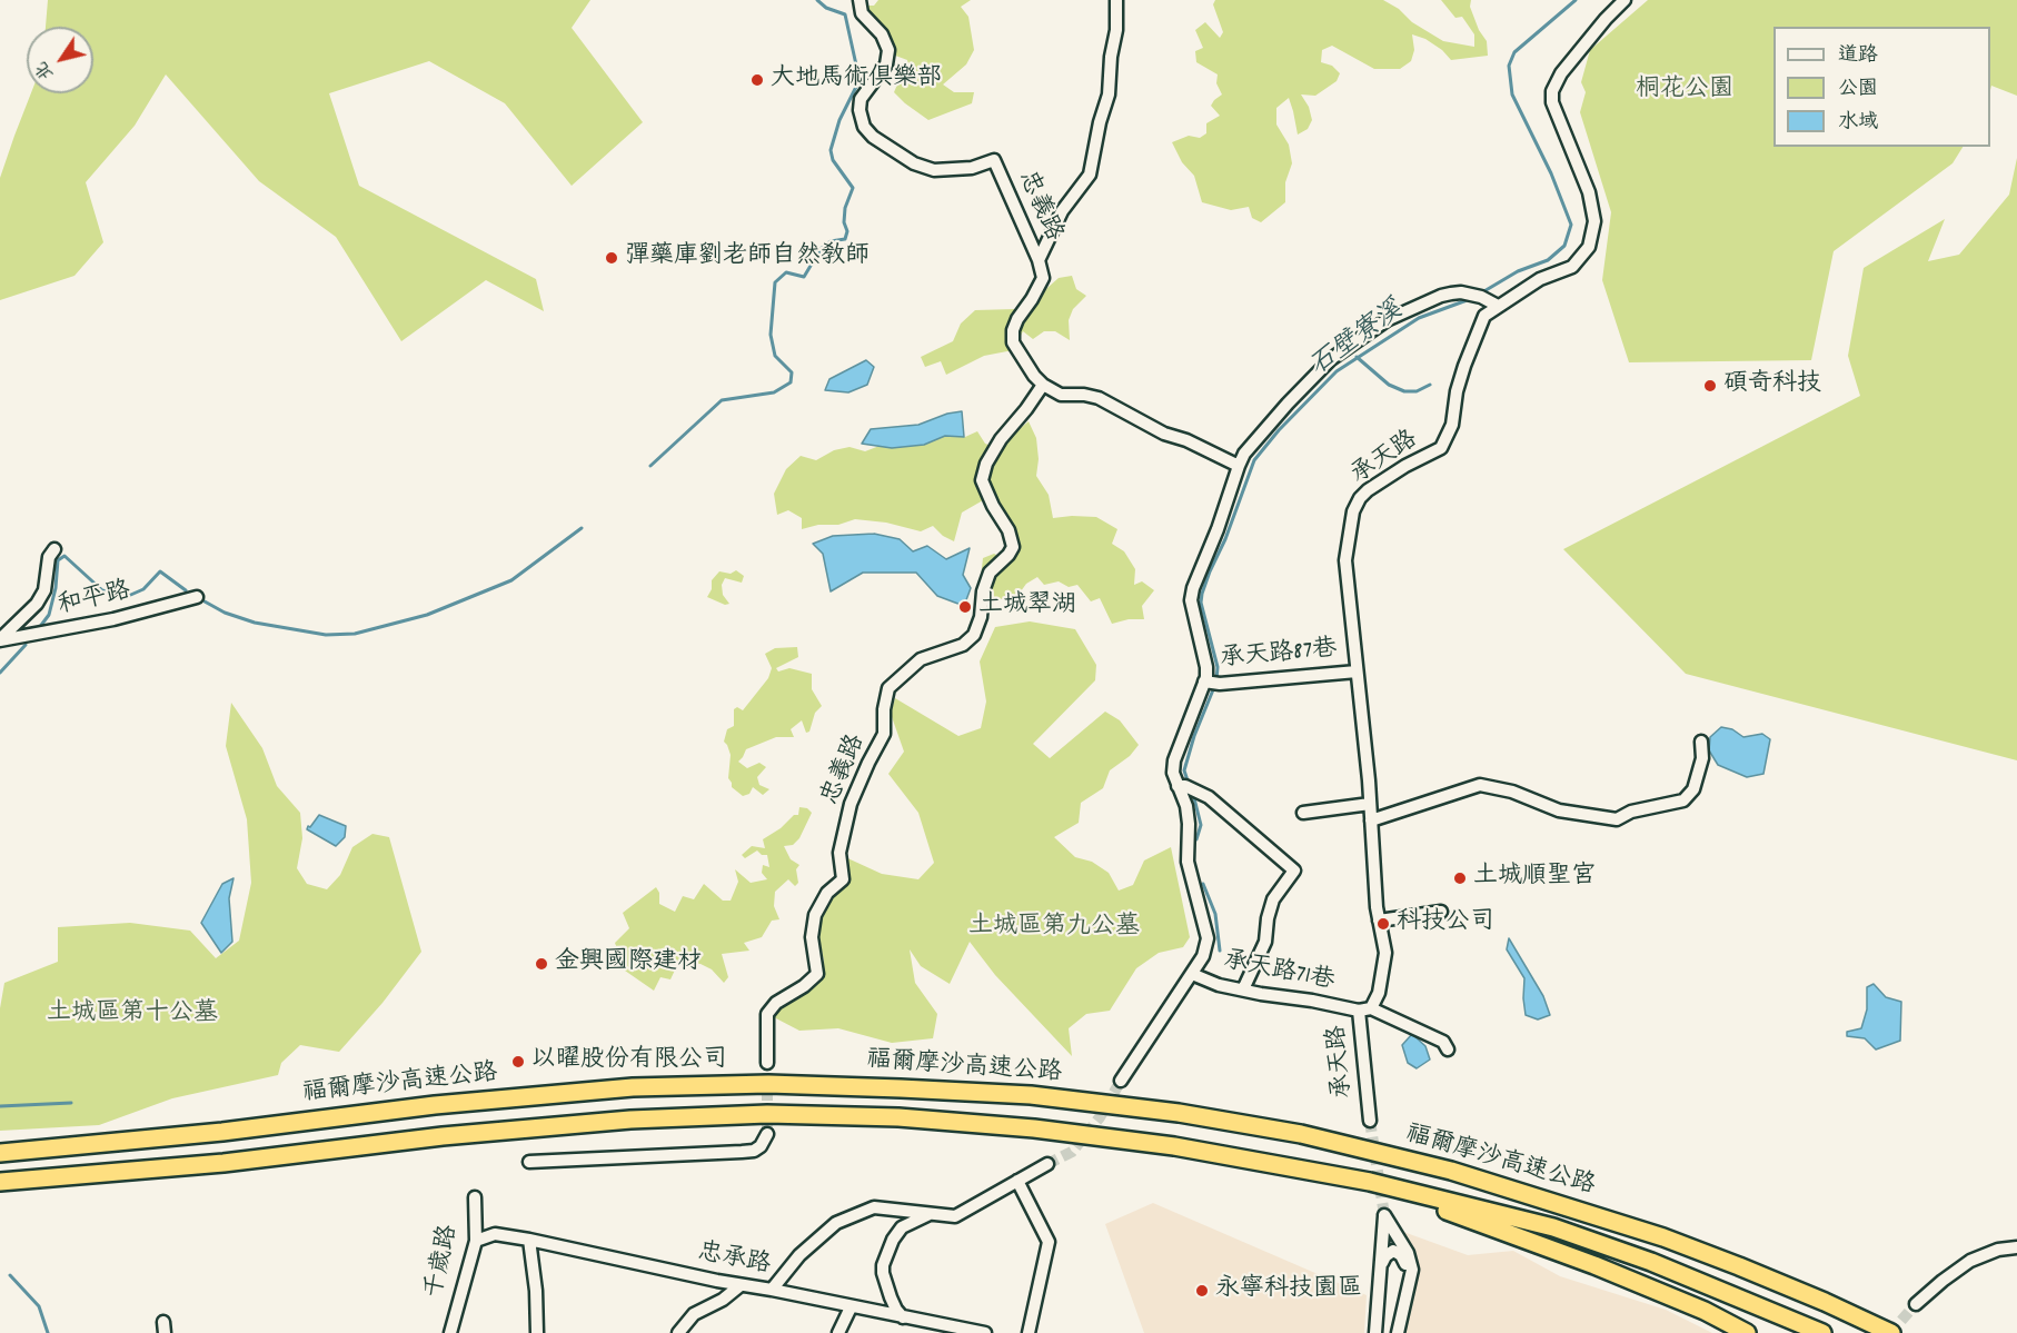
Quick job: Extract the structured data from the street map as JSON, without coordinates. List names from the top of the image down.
{
  "streets": {
    "highway": ["福爾摩沙高速公路"],
    "street": [
      "忠義路",
      "承天路",
      "和平路",
      "承天路87巷",
      "承天路71巷",
      "忠承路",
      "千歲路"
    ]
  },
  "crossings": [
    ["承天路", "承天路87巷"],
    ["承天路", "承天路71巷"],
    ["忠承路", "千歲路"]
  ],
  "water": ["石壁寮溪"],
  "parks": ["桐花公園", "土城區第九公墓", "土城區第十公墓"],
  "places": [
    "大地馬術俱樂部",
    "彈藥庫劉老師自然教師",
    "碩奇科技",
    "土城翠湖",
    "土城順聖宮",
    "科技公司",
    "金興國際建材",
    "以曜股份有限公司",
    "永寧科技園區"
  ],
  "legend": ["道路", "公園", "水域"],
  "north": "bottom left"
}
